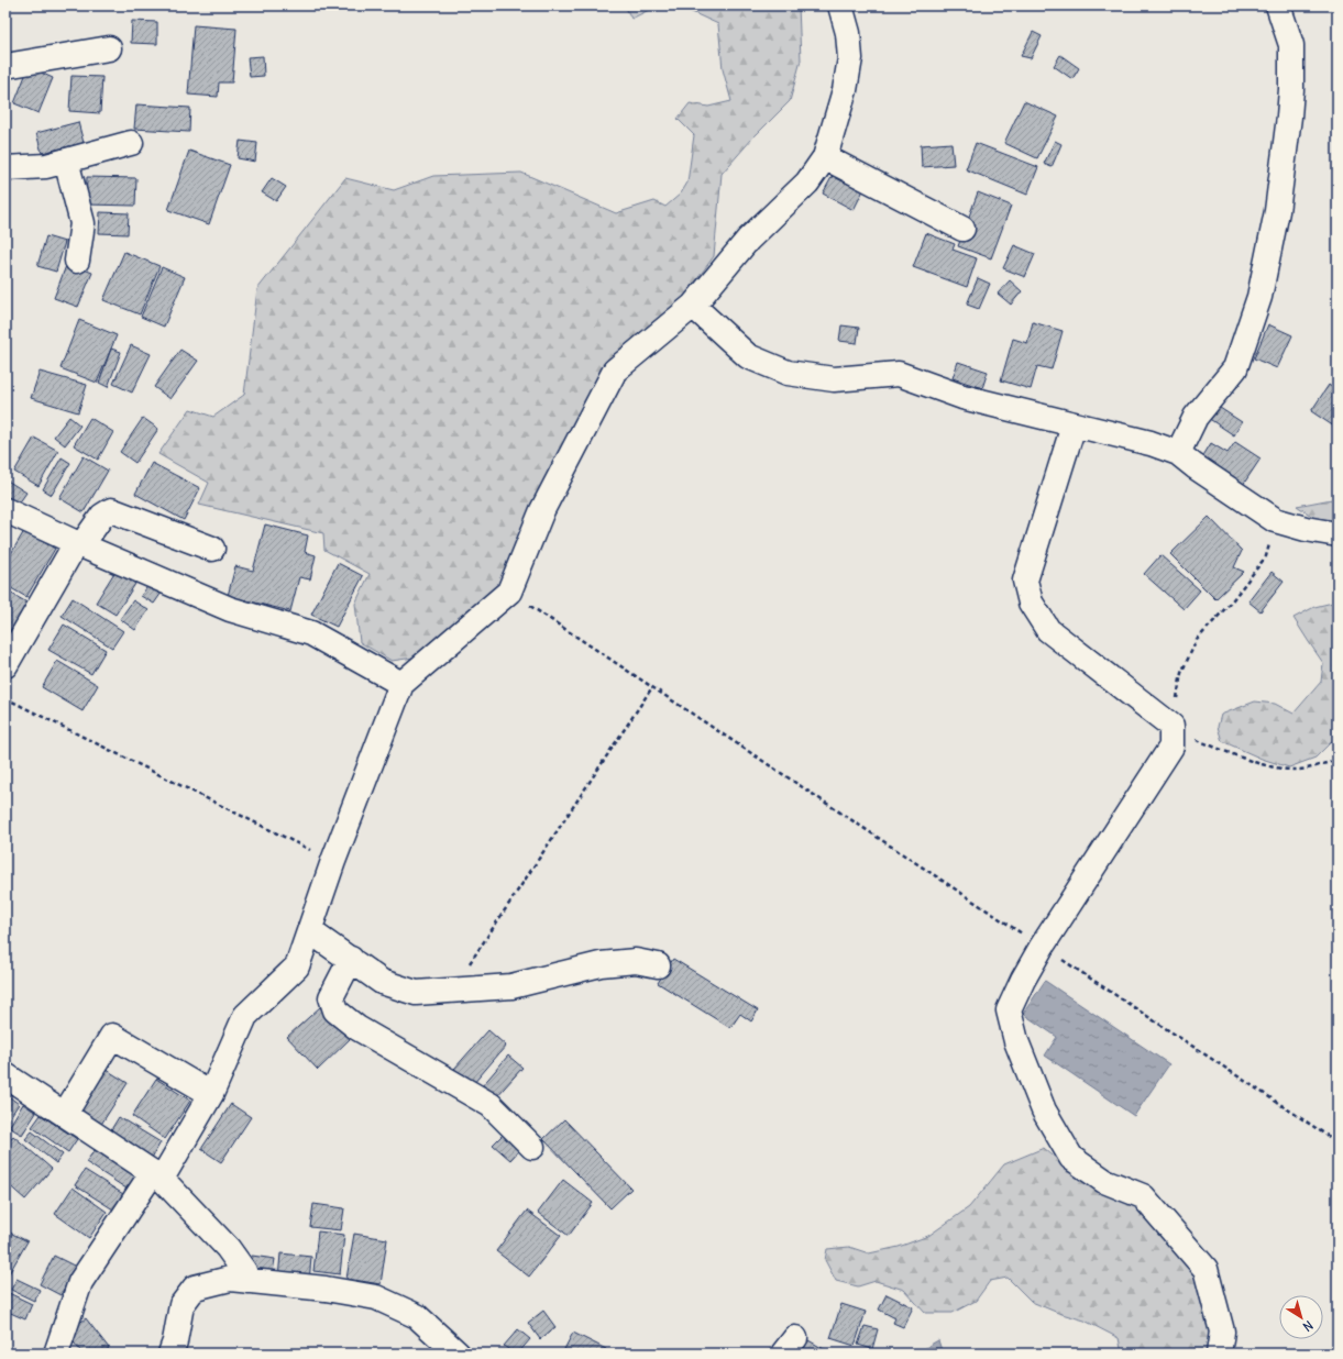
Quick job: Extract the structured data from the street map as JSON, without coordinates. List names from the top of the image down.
{
  "north": "bottom right"
}
